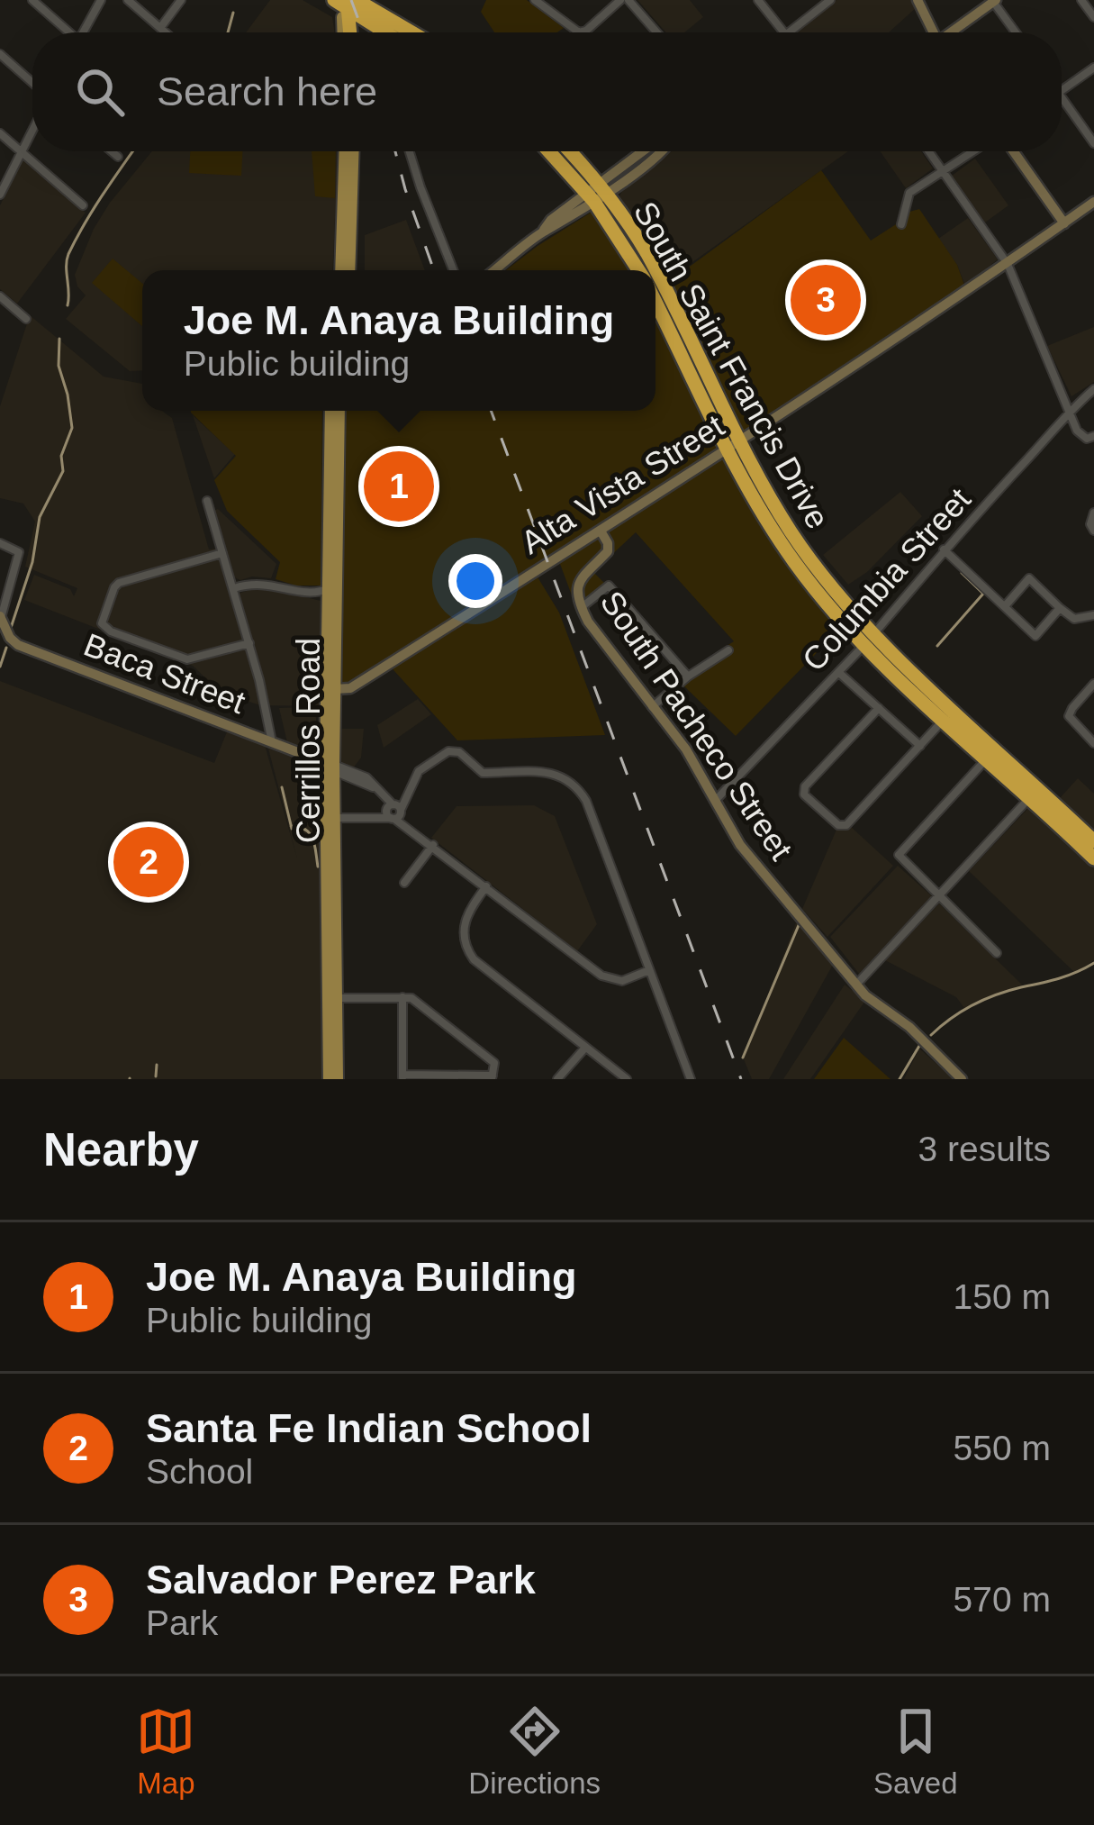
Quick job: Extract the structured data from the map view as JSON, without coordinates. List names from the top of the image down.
{
  "streets": {
    "highway": ["South Saint Francis Drive"],
    "main road": ["Cerrillos Road"],
    "street": [
      "Alta Vista Street",
      "Columbia Street",
      "Baca Street",
      "South Pacheco Street"
    ]
  },
  "crossings": [
    ["South Saint Francis Drive", "Alta Vista Street"],
    ["South Saint Francis Drive", "Columbia Street"],
    ["Alta Vista Street", "South Pacheco Street"],
    ["Alta Vista Street", "Cerrillos Road"],
    ["Columbia Street", "South Pacheco Street"],
    ["Baca Street", "Cerrillos Road"]
  ],
  "page": {
    "search": "Search here",
    "pins": ["3", "1", "2"],
    "popup": ["Joe M. Anaya Building", "Public building"],
    "heading": ["Nearby", "3 results"],
    "list": [
      {
        "mark": "1",
        "name": "Joe M. Anaya Building",
        "note": "Public building",
        "value": "150 m"
      },
      {
        "mark": "2",
        "name": "Santa Fe Indian School",
        "note": "School",
        "value": "550 m"
      },
      {
        "mark": "3",
        "name": "Salvador Perez Park",
        "note": "Park",
        "value": "570 m"
      }
    ],
    "nav": ["Map", "Directions", "Saved"]
  }
}
